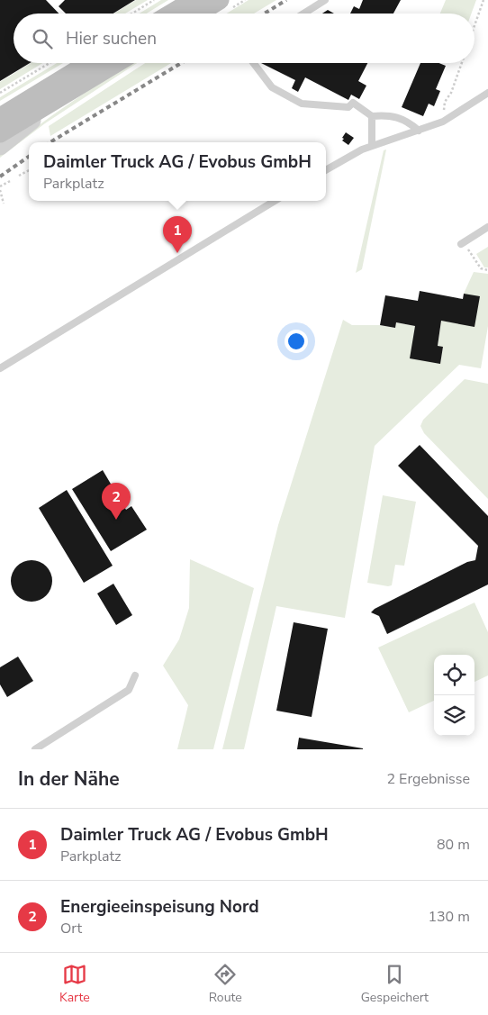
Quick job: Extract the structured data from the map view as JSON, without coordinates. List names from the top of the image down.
{
  "page": {
    "search": "Hier suchen",
    "popup": ["Daimler Truck AG / Evobus GmbH", "Parkplatz"],
    "pins": ["1", "2"],
    "heading": ["In der Nähe", "2 Ergebnisse"],
    "list": [
      {
        "mark": "1",
        "name": "Daimler Truck AG / Evobus GmbH",
        "note": "Parkplatz",
        "value": "80 m"
      },
      {
        "mark": "2",
        "name": "Energieeinspeisung Nord",
        "note": "Ort",
        "value": "130 m"
      }
    ],
    "nav": ["Karte", "Route", "Gespeichert"]
  }
}
